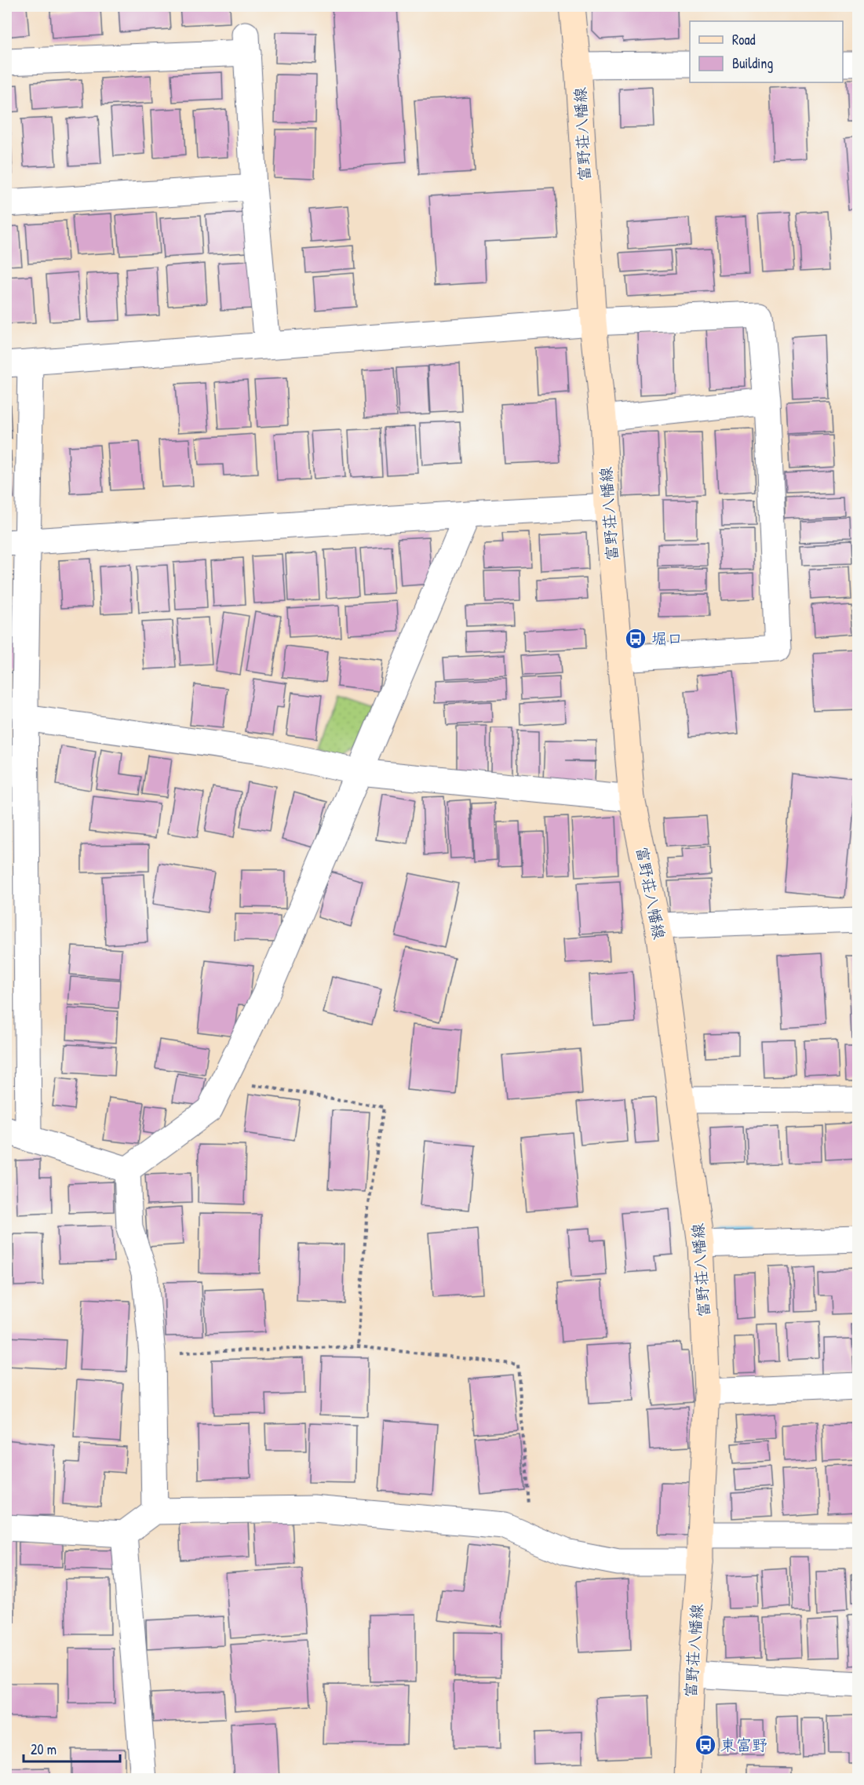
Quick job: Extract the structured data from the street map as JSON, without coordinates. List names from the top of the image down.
{
  "streets": {
    "main road": ["富野荘八幡線"]
  },
  "places": {
    "bus stop": ["堀口", "東富野"]
  },
  "legend": ["Road", "Building"],
  "scale_bar": "20 m"
}
